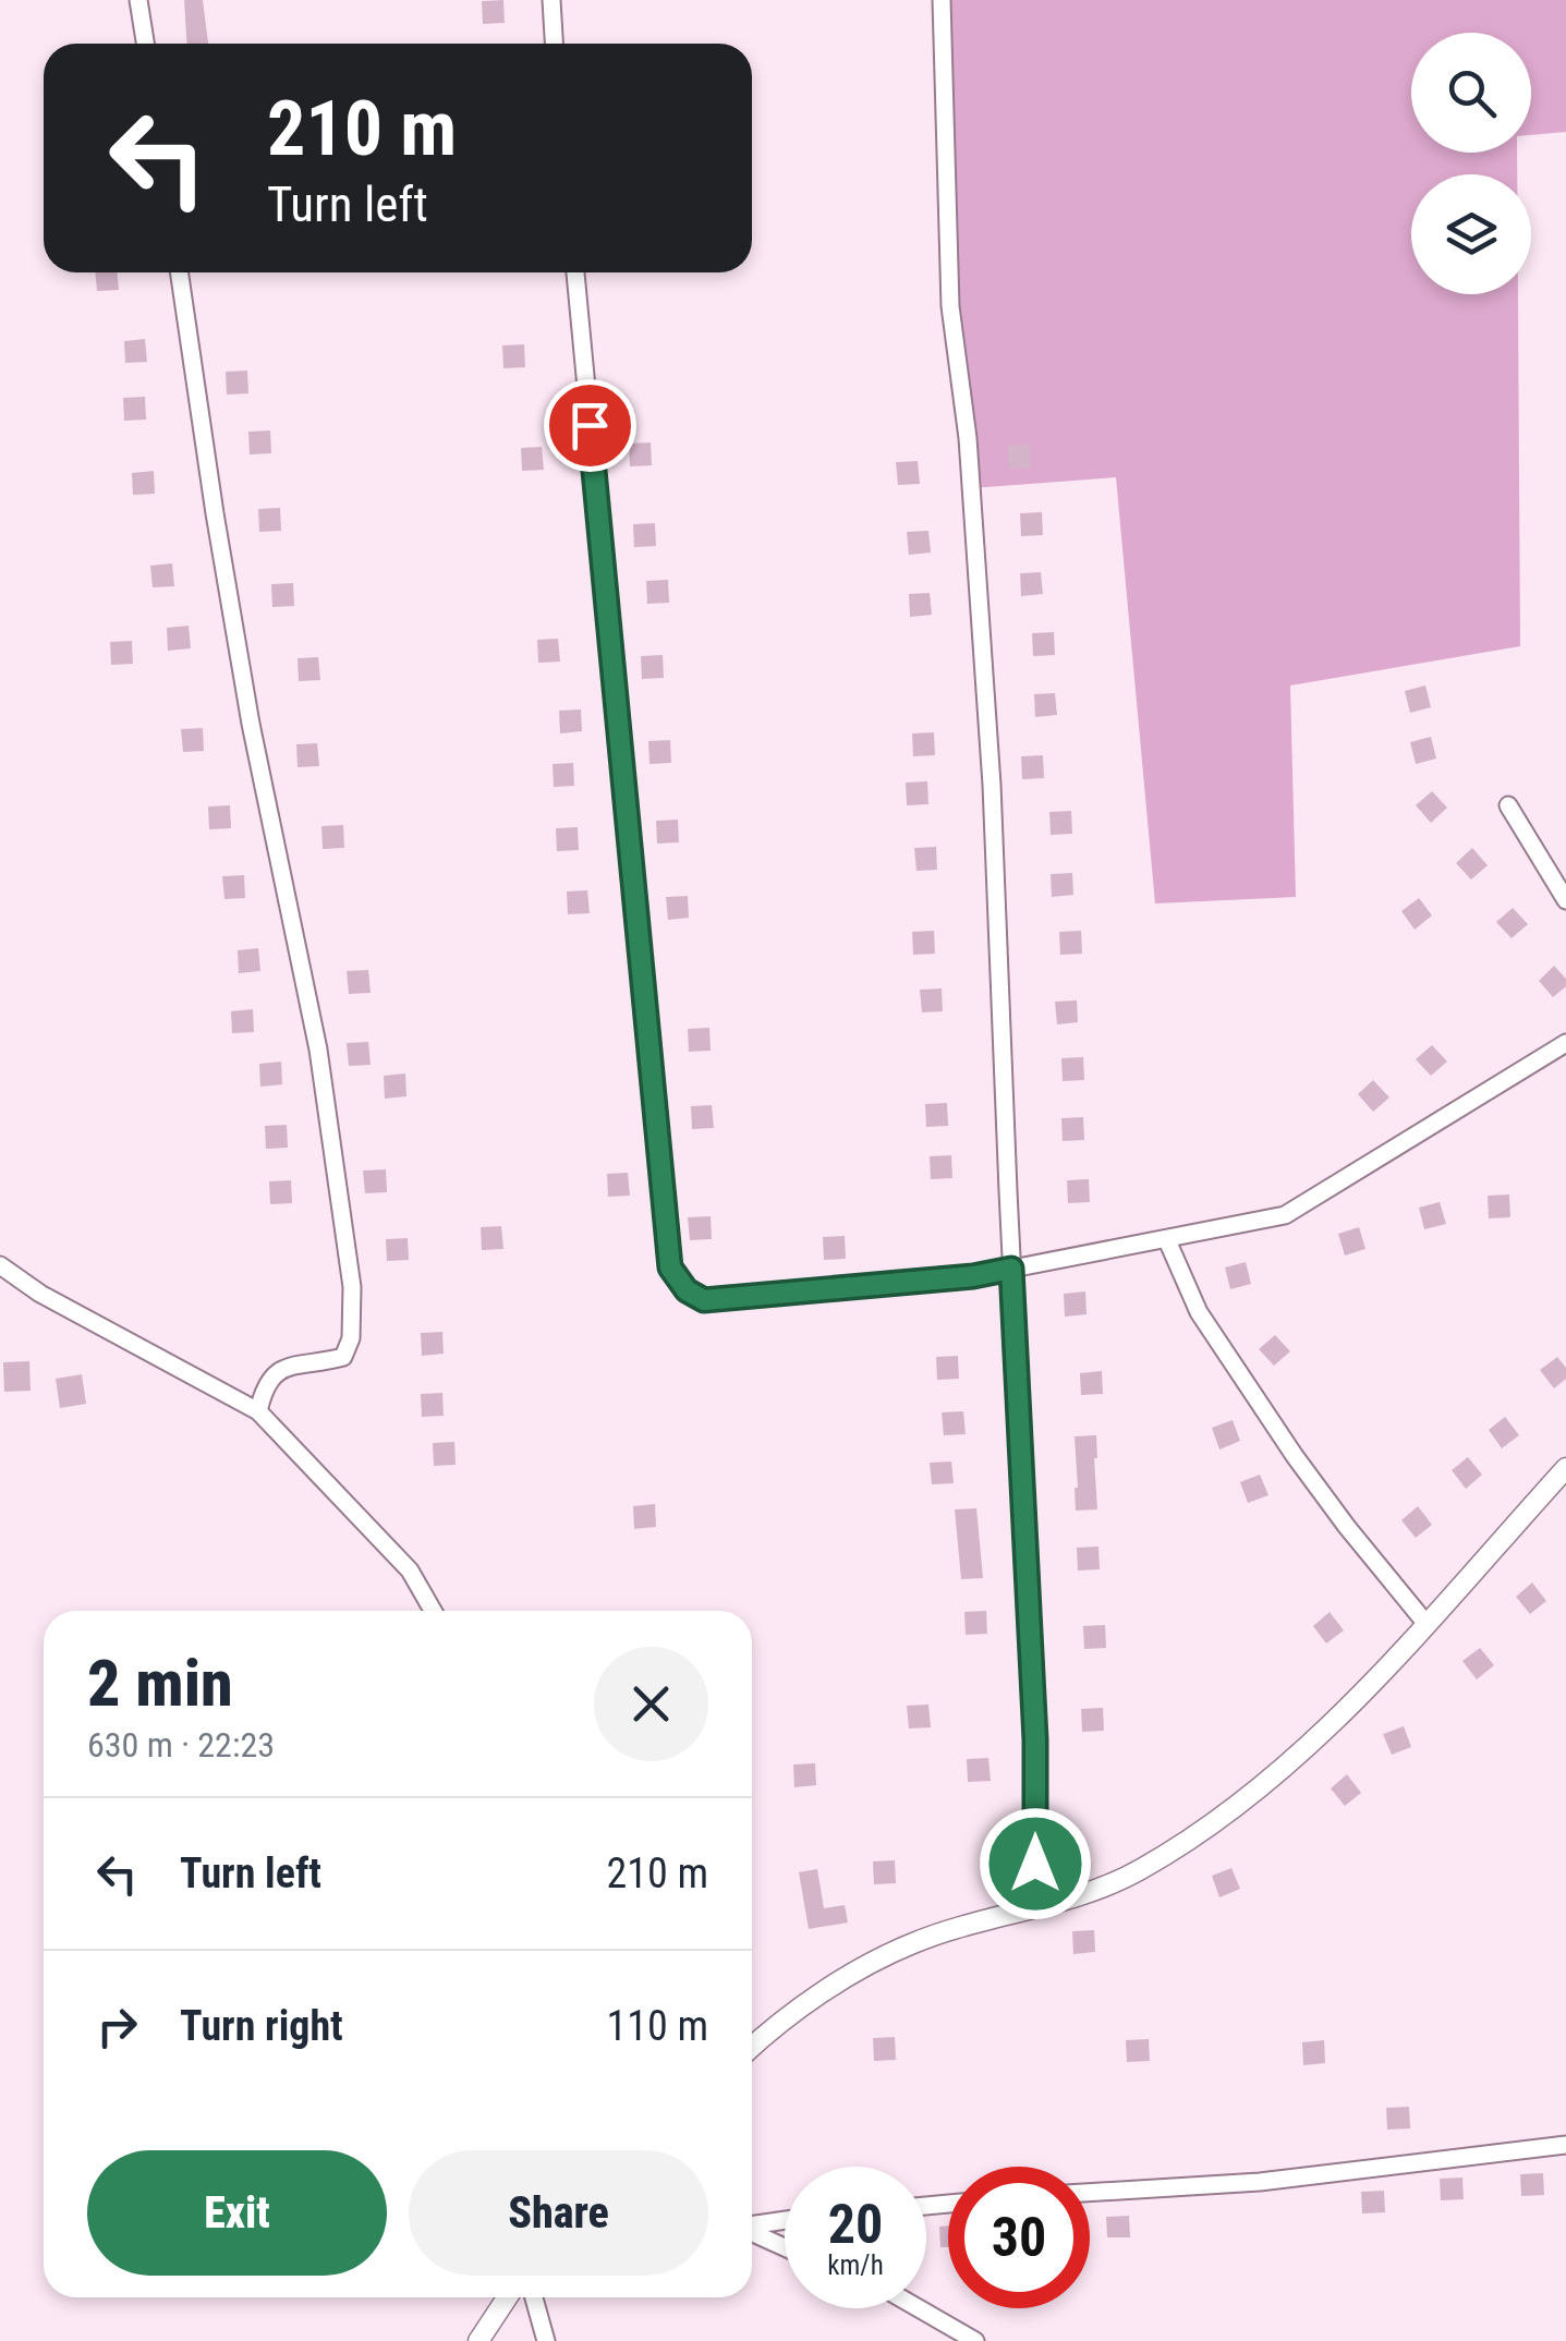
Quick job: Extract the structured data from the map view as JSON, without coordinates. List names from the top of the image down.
{
  "page": {
    "turn": ["210 m", "Turn left"],
    "heading": ["2 min", "630 m · 22:23"],
    "list": [
      {
        "name": "Turn left",
        "value": "210 m"
      },
      {
        "name": "Turn right",
        "value": "110 m"
      }
    ],
    "buttons": ["Exit", "Share"],
    "speed": "20 km/h",
    "limit": "30"
  }
}
